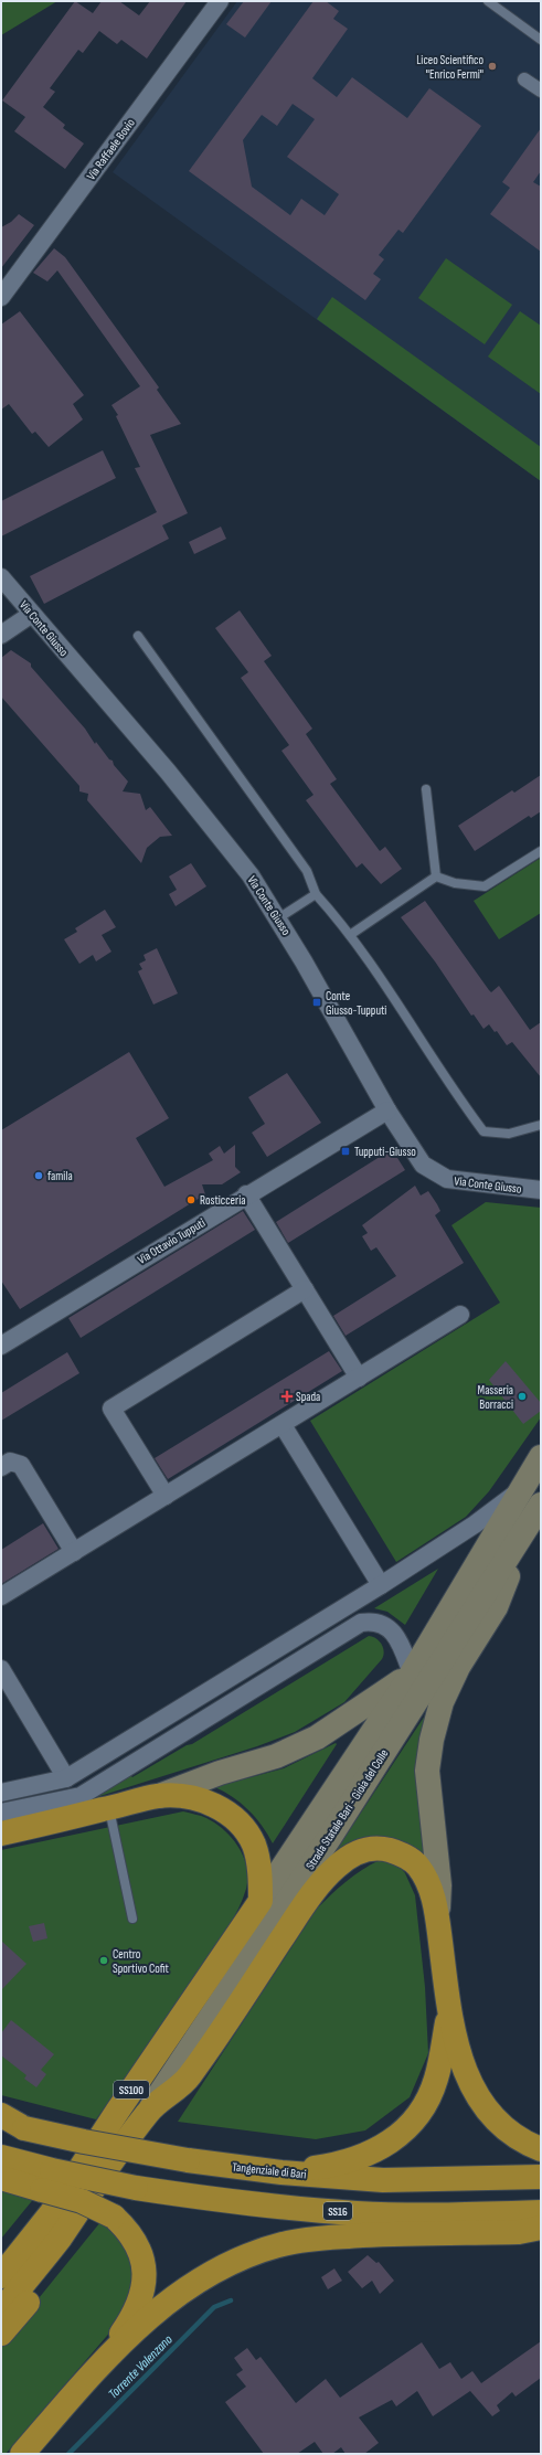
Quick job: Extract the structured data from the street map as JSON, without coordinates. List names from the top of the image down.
{
  "streets": {
    "highway": ["SS100", "Tangenziale di Bari", "SS16"],
    "main road": ["Strada Statale Bari - Gioia del Colle"],
    "street": ["Via Raffaele Bovio", "Via Conte Giusso", "Via Ottavio Tupputi"]
  },
  "crossings": [
    ["Via Conte Giusso", "Via Ottavio Tupputi"],
    ["Strada Statale Bari - Gioia del Colle", "SS100"]
  ],
  "water": ["Torrente Valenzano"],
  "places": {
    "other": [
      "Liceo Scientifico \"Enrico Fermi\"",
      "famila",
      "Rosticceria",
      "Masseria Borracci",
      "Centro Sportivo Cofit"
    ],
    "transit": ["Conte Giusso-Tupputi", "Tupputi-Giusso"],
    "health": ["Spada"]
  }
}
